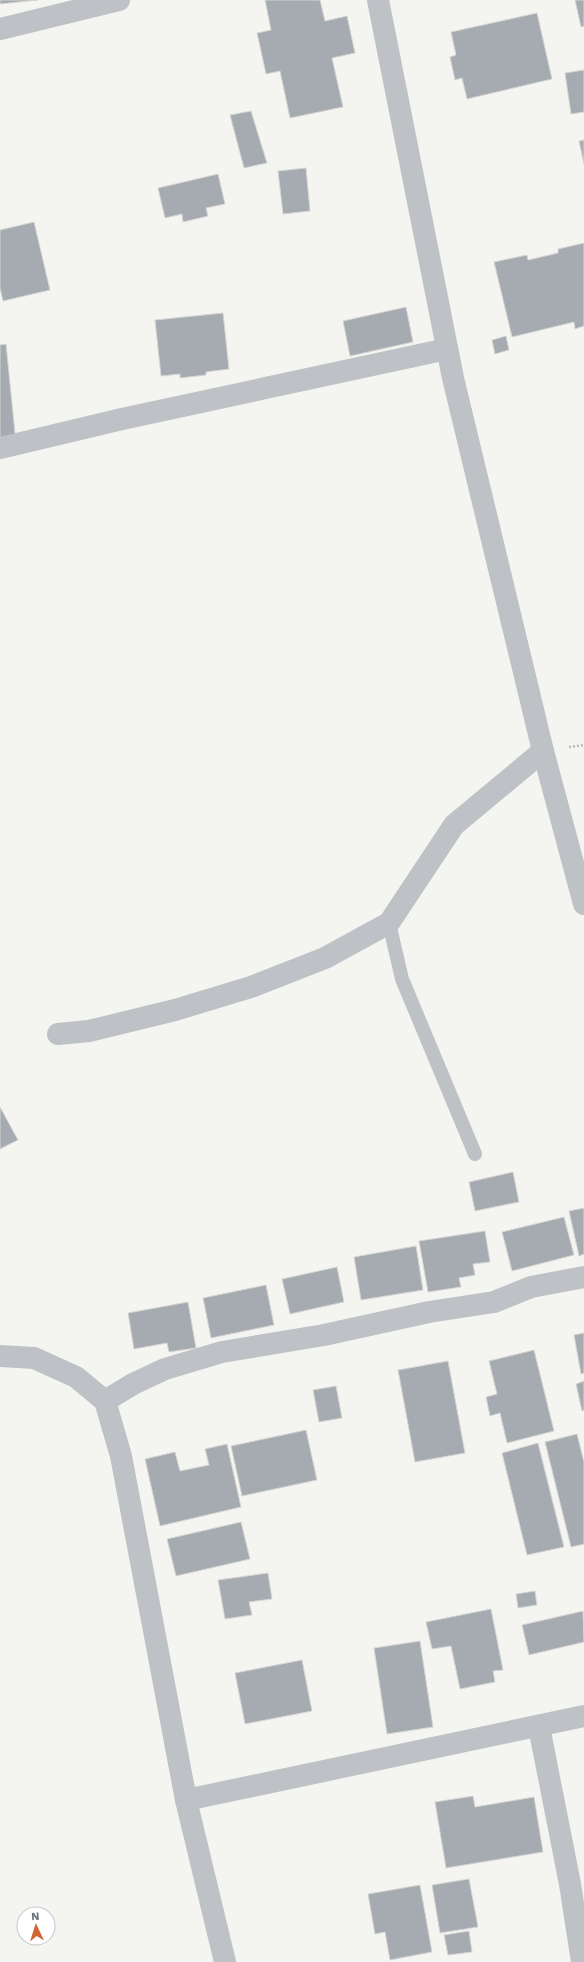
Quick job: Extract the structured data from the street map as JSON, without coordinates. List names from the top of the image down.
{
  "north": "top"
}
